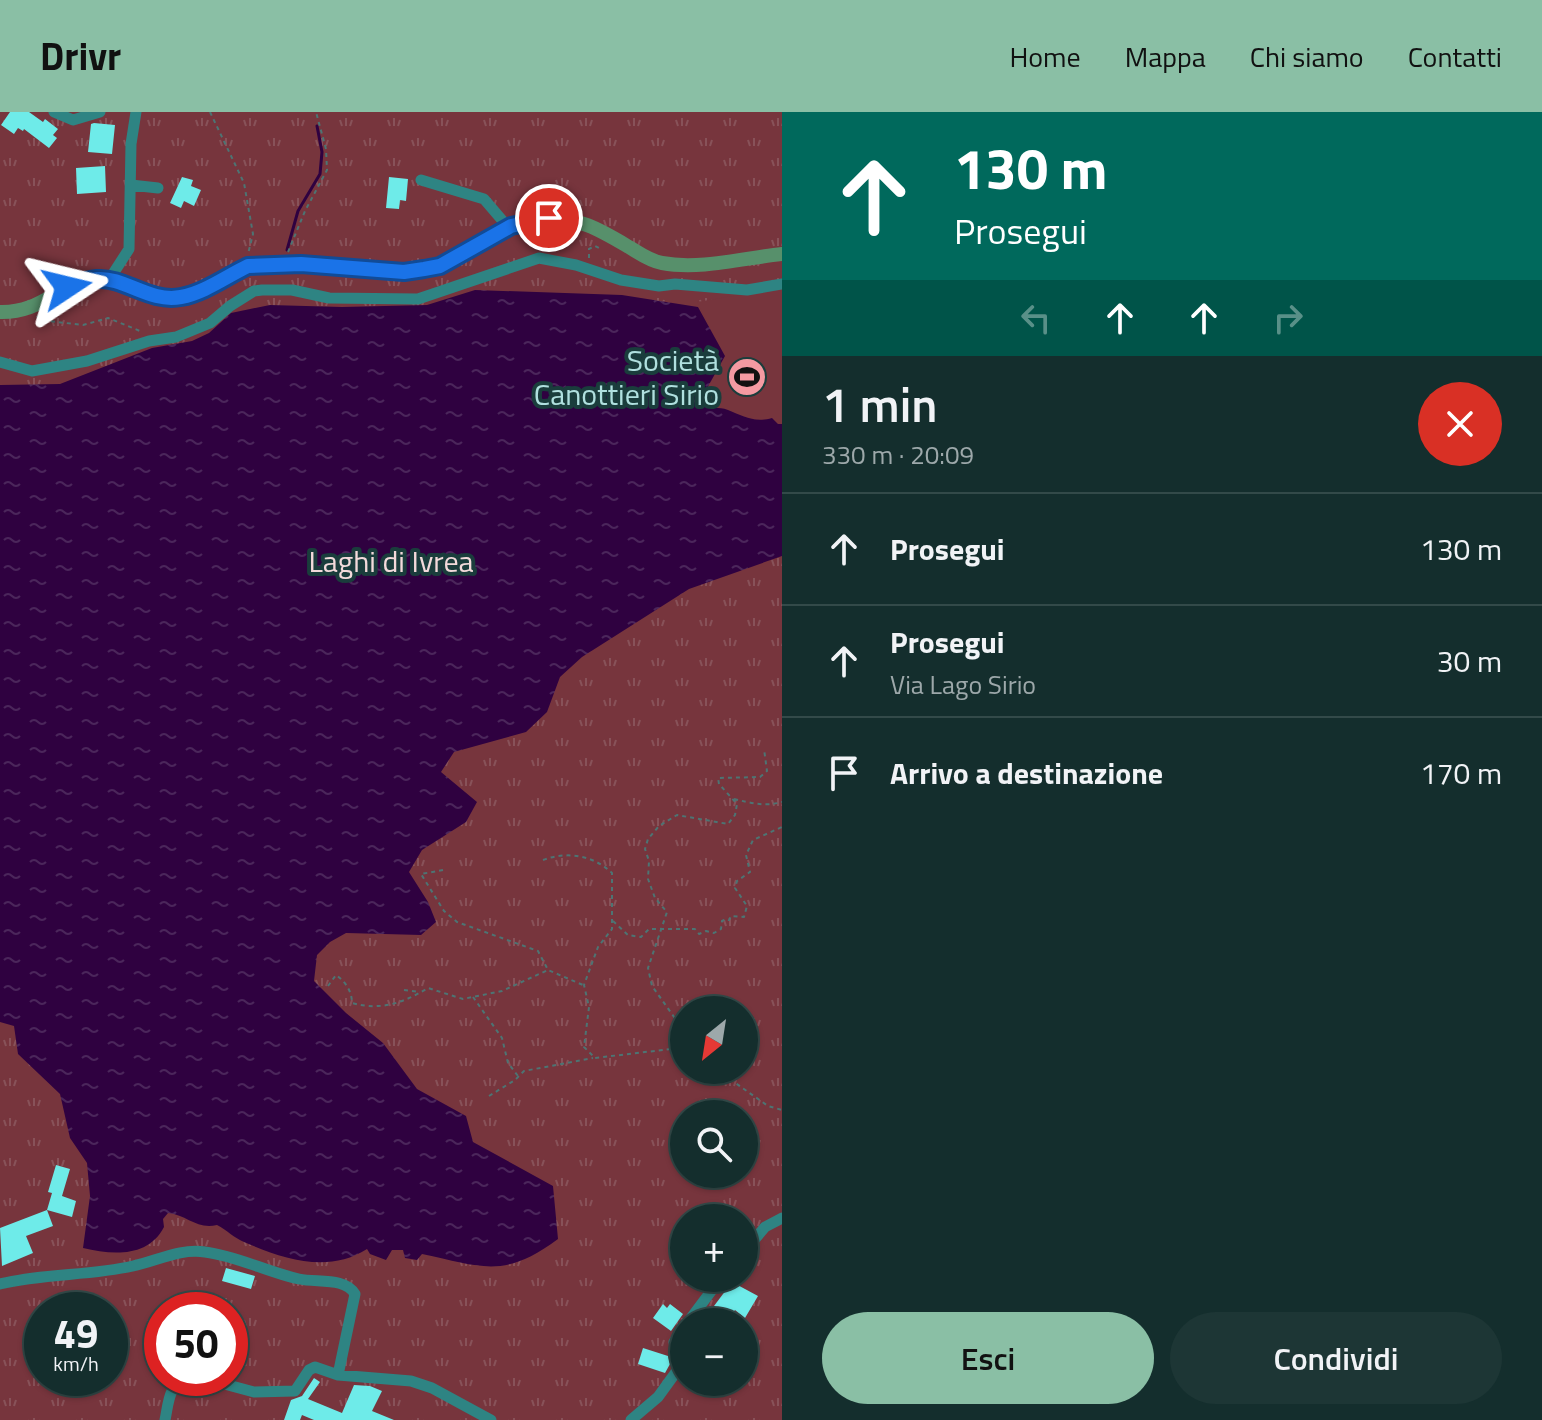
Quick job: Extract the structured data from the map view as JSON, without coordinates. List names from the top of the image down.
{
  "parks": ["Laghi di Ivrea"],
  "places": {
    "sports": ["Società Canottieri Sirio"]
  },
  "north": "bottom left",
  "page": {
    "header": "Drivr",
    "nav": [
      "Home",
      "Mappa",
      "Chi siamo",
      "Contatti"
    ],
    "turn": ["130 m", "Prosegui"],
    "heading": ["1 min", "330 m · 20:09"],
    "list": [
      {
        "name": "Prosegui",
        "value": "130 m"
      },
      {
        "name": "Prosegui",
        "note": "Via Lago Sirio",
        "value": "30 m"
      },
      {
        "name": "Arrivo a destinazione",
        "value": "170 m"
      }
    ],
    "map_buttons": ["+", "−"],
    "speed": "49 km/h",
    "limit": "50",
    "buttons": ["Esci", "Condividi"]
  }
}
